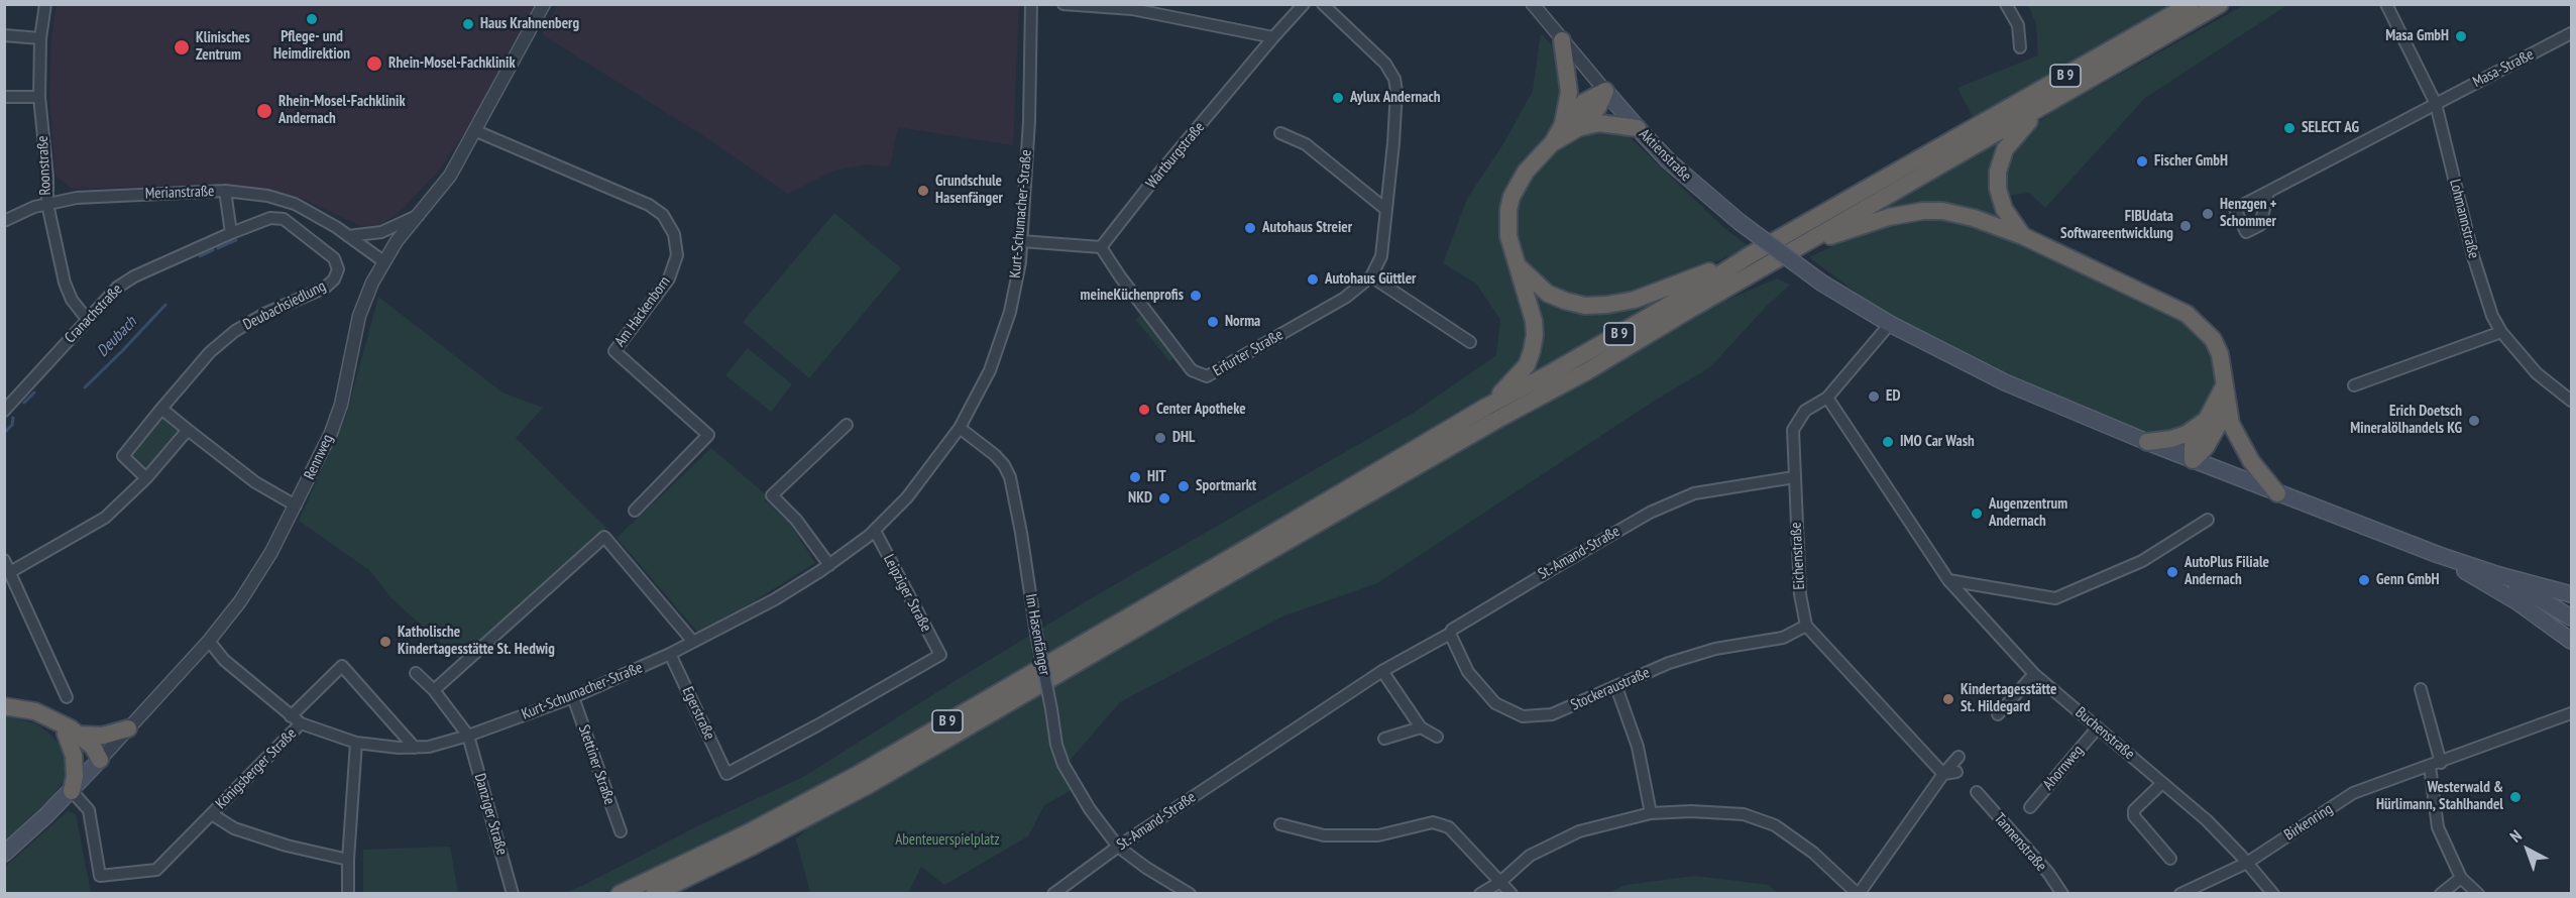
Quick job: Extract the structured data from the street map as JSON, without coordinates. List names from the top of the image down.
{
  "streets": {
    "highway": ["B 9"],
    "main road": ["Aktienstraße", "Rennweg"],
    "street": [
      "Masa-Straße",
      "Wartburgstraße",
      "Roonstraße",
      "Merianstraße",
      "Kurt-Schumacher-Straße",
      "Lohmannstraße",
      "Deubachsiedlung",
      "Am Hackenborn",
      "Cranachstraße",
      "Erfurter Straße",
      "St.-Amand-Straße",
      "Eichenstraße",
      "Leipziger Straße",
      "Im Hasenfänger",
      "Stockeraustraße",
      "Egerstraße",
      "Buchenstraße",
      "Stettiner Straße",
      "Ahornweg",
      "Königsberger Straße",
      "Danziger Straße",
      "Birkenring",
      "Tannenstraße"
    ]
  },
  "crossings": [
    ["Masa-Straße", "Lohmannstraße"],
    ["Wartburgstraße", "Erfurter Straße"],
    ["Aktienstraße", "Eichenstraße"],
    ["Roonstraße", "Merianstraße"],
    ["Roonstraße", "Cranachstraße"],
    ["Merianstraße", "Rennweg"],
    ["Kurt-Schumacher-Straße", "Rennweg"],
    ["Kurt-Schumacher-Straße", "Leipziger Straße"],
    ["Kurt-Schumacher-Straße", "Im Hasenfänger"],
    ["Kurt-Schumacher-Straße", "Egerstraße"],
    ["Kurt-Schumacher-Straße", "Stettiner Straße"],
    ["Kurt-Schumacher-Straße", "Königsberger Straße"],
    ["Kurt-Schumacher-Straße", "Danziger Straße"],
    ["Deubachsiedlung", "Cranachstraße"],
    ["Am Hackenborn", "Rennweg"],
    ["Rennweg", "Königsberger Straße"],
    ["St.-Amand-Straße", "Eichenstraße"],
    ["St.-Amand-Straße", "Im Hasenfänger"],
    ["St.-Amand-Straße", "Stockeraustraße"],
    ["Eichenstraße", "Stockeraustraße"],
    ["Eichenstraße", "Buchenstraße"],
    ["Leipziger Straße", "Egerstraße"],
    ["Buchenstraße", "Ahornweg"],
    ["Buchenstraße", "Birkenring"]
  ],
  "water": ["Deubach"],
  "parks": ["Abenteuerspielplatz"],
  "places": [
    "Pflege- und Heimdirektion",
    "Haus Krahnenberg",
    "Masa GmbH",
    "Klinisches Zentrum",
    "Rhein-Mosel-Fachklinik",
    "Aylux Andernach",
    "Rhein-Mosel-Fachklinik Andernach",
    "SELECT AG",
    "Fischer GmbH",
    "Grundschule Hasenfänger",
    "Henzgen + Schommer",
    "FIBUdata Softwareentwicklung",
    "Autohaus Streier",
    "Autohaus Güttler",
    "meineKüchenprofis",
    "Norma",
    "ED",
    "Center Apotheke",
    "Erich Doetsch Mineralölhandels KG",
    "DHL",
    "IMO Car Wash",
    "HIT",
    "Sportmarkt",
    "NKD",
    "Augenzentrum Andernach",
    "AutoPlus Filiale Andernach",
    "Genn GmbH",
    "Katholische Kindertagesstätte St. Hedwig",
    "Kindertagesstätte St. Hildegard",
    "Westerwald & Hürlimann, Stahlhandel"
  ],
  "north": "top left"
}
